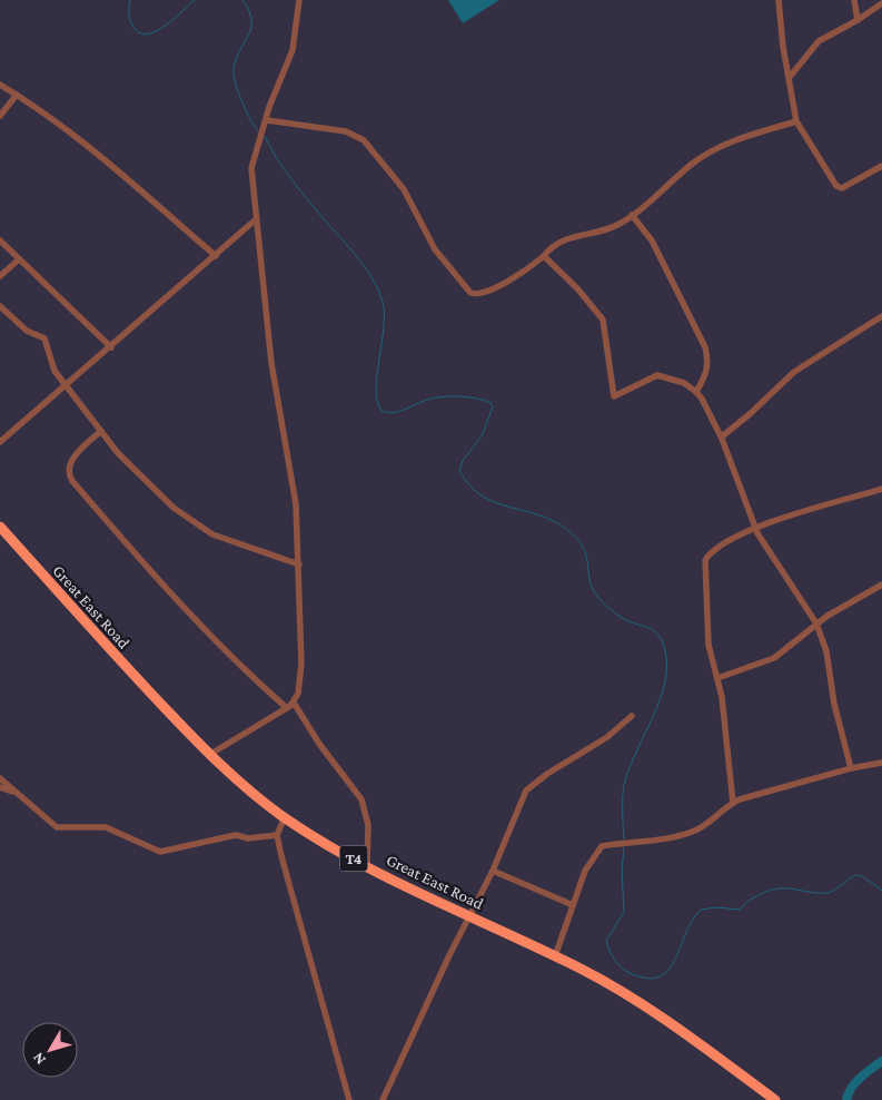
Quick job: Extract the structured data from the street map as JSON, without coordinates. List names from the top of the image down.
{
  "streets": {
    "highway": ["Great East Road", "T4"]
  },
  "north": "bottom left"
}
